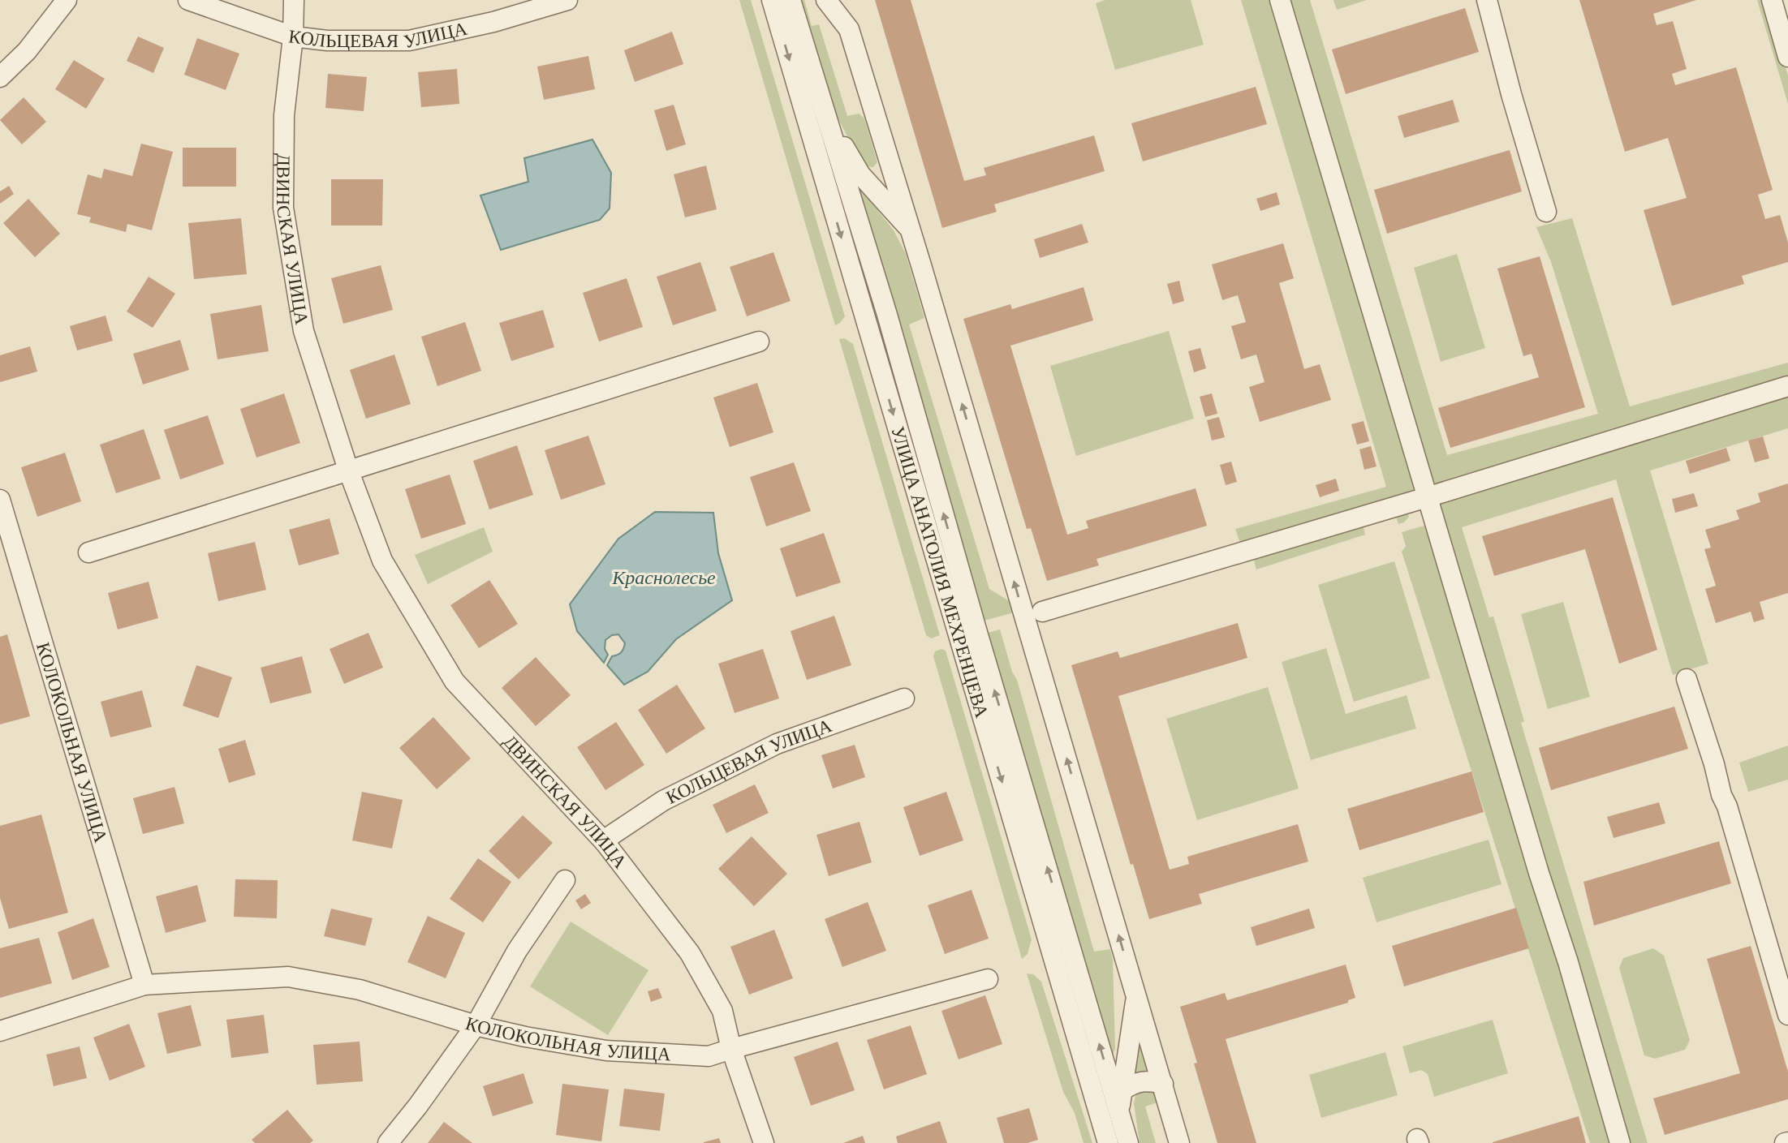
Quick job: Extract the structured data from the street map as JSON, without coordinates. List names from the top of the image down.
{
  "streets": {
    "street": [
      "КОЛЬЦЕВАЯ УЛИЦА",
      "ДВИНСКАЯ УЛИЦА",
      "УЛИЦА АНАТОЛИЯ МЕХРЕНЦЕВА",
      "КОЛОКОЛЬНАЯ УЛИЦА"
    ]
  },
  "crossings": [
    ["КОЛЬЦЕВАЯ УЛИЦА", "ДВИНСКАЯ УЛИЦА"],
    ["ДВИНСКАЯ УЛИЦА", "КОЛОКОЛЬНАЯ УЛИЦА"]
  ],
  "water": ["Краснолесье"]
}
